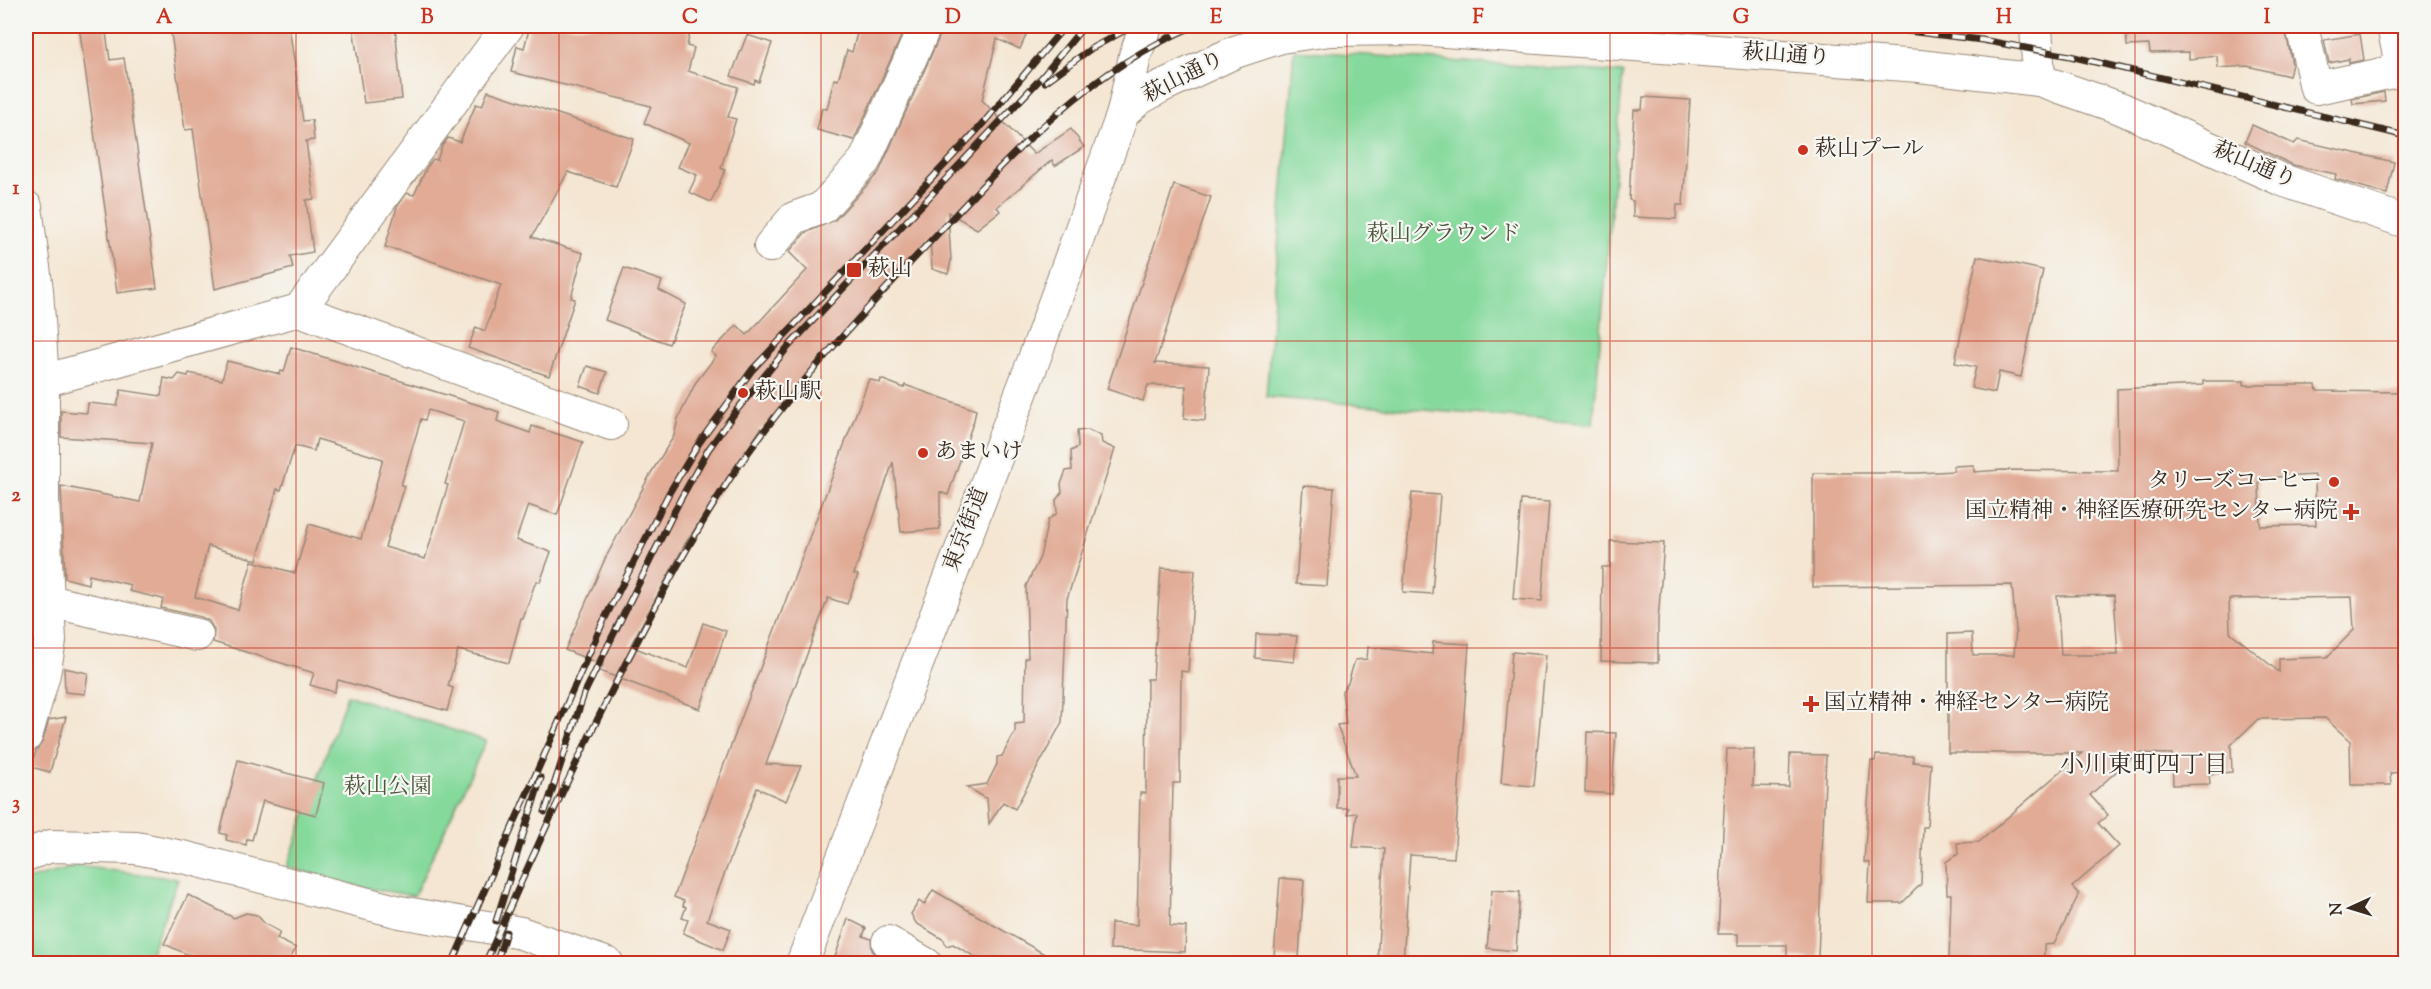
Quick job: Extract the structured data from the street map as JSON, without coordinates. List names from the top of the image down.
{
  "streets": {
    "street": ["萩山通り", "東京街道"]
  },
  "crossings": [
    ["萩山通り", "東京街道"]
  ],
  "districts": ["小川東町四丁目"],
  "parks": ["萩山グラウンド", "萩山公園"],
  "places": {
    "other": [
      "萩山プール",
      "萩山駅",
      "あまいけ",
      "タリーズコーヒー"
    ],
    "transit": ["萩山"],
    "health": ["国立精神・神経医療研究センター病院", "国立精神・神経センター病院"]
  },
  "north": "left",
  "grid": {
    "columns": [
      "A",
      "B",
      "C",
      "D",
      "E",
      "F",
      "G",
      "H",
      "I"
    ],
    "rows": ["1", "2", "3"]
  }
}
